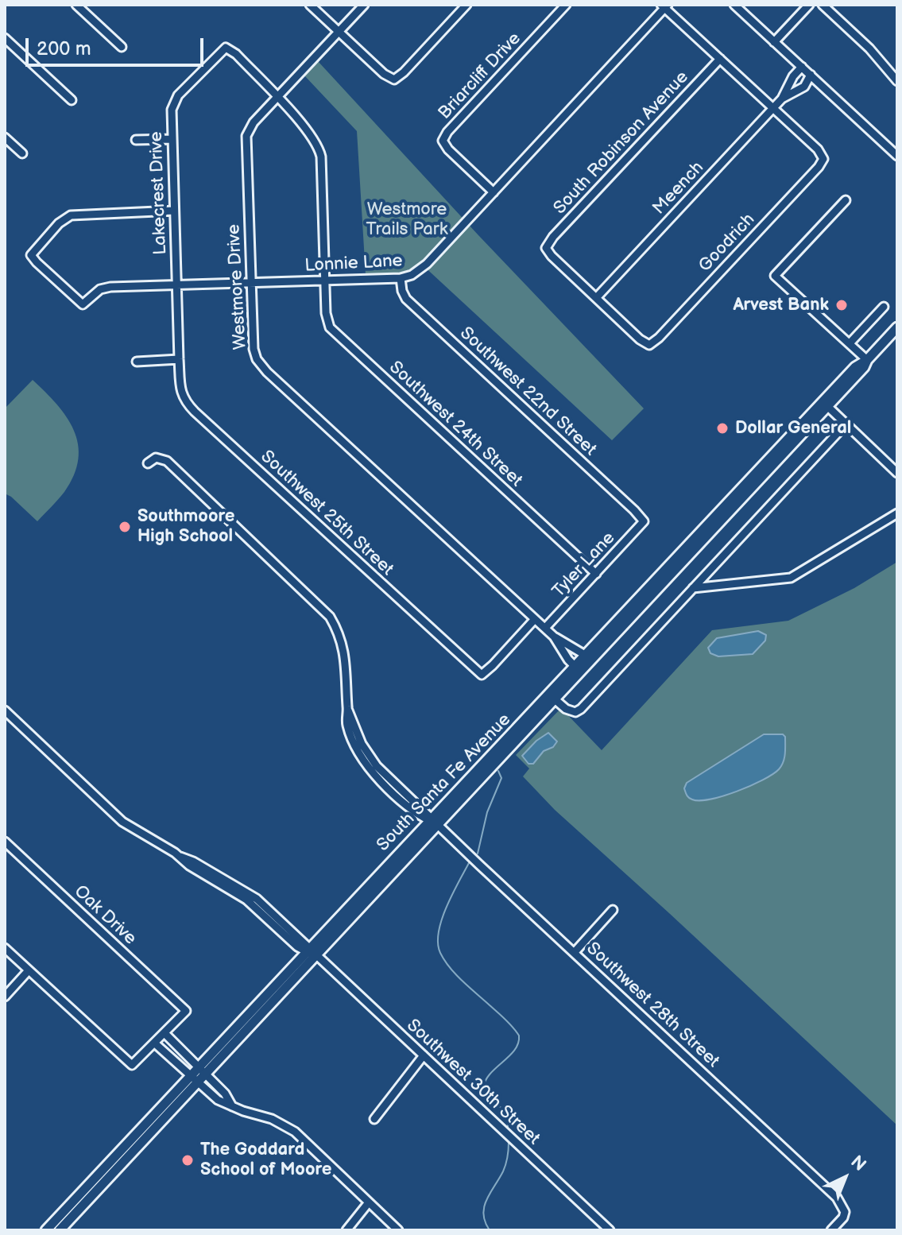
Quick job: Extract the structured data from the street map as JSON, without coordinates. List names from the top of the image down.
{
  "streets": {
    "main road": ["South Santa Fe Avenue"],
    "street": [
      "Briarcliff Drive",
      "South Robinson Avenue",
      "Meench",
      "Lakecrest Drive",
      "Goodrich",
      "Lonnie Lane",
      "Westmore Drive",
      "Southwest 22nd Street",
      "Southwest 24th Street",
      "Southwest 25th Street",
      "Tyler Lane",
      "Oak Drive",
      "Southwest 28th Street",
      "Southwest 30th Street"
    ]
  },
  "crossings": [
    ["Briarcliff Drive", "Lonnie Lane"],
    ["South Robinson Avenue", "Meench"],
    ["South Robinson Avenue", "Goodrich"],
    ["Meench", "Goodrich"],
    ["Lakecrest Drive", "Lonnie Lane"],
    ["Lakecrest Drive", "Southwest 24th Street"],
    ["Lakecrest Drive", "Southwest 25th Street"],
    ["Lonnie Lane", "Westmore Drive"],
    ["Lonnie Lane", "Southwest 22nd Street"],
    ["Lonnie Lane", "Southwest 24th Street"],
    ["Westmore Drive", "Southwest 24th Street"],
    ["Westmore Drive", "Southwest 25th Street"],
    ["Westmore Drive", "Tyler Lane"],
    ["Westmore Drive", "South Santa Fe Avenue"],
    ["Southwest 22nd Street", "Tyler Lane"],
    ["Southwest 24th Street", "Tyler Lane"],
    ["South Santa Fe Avenue", "Southwest 28th Street"],
    ["South Santa Fe Avenue", "Southwest 30th Street"]
  ],
  "parks": ["Westmore Trails Park"],
  "places": [
    "Arvest Bank",
    "Dollar General",
    "Southmoore High School",
    "The Goddard School of Moore"
  ],
  "scale_bar": "200 m",
  "north": "top right"
}
